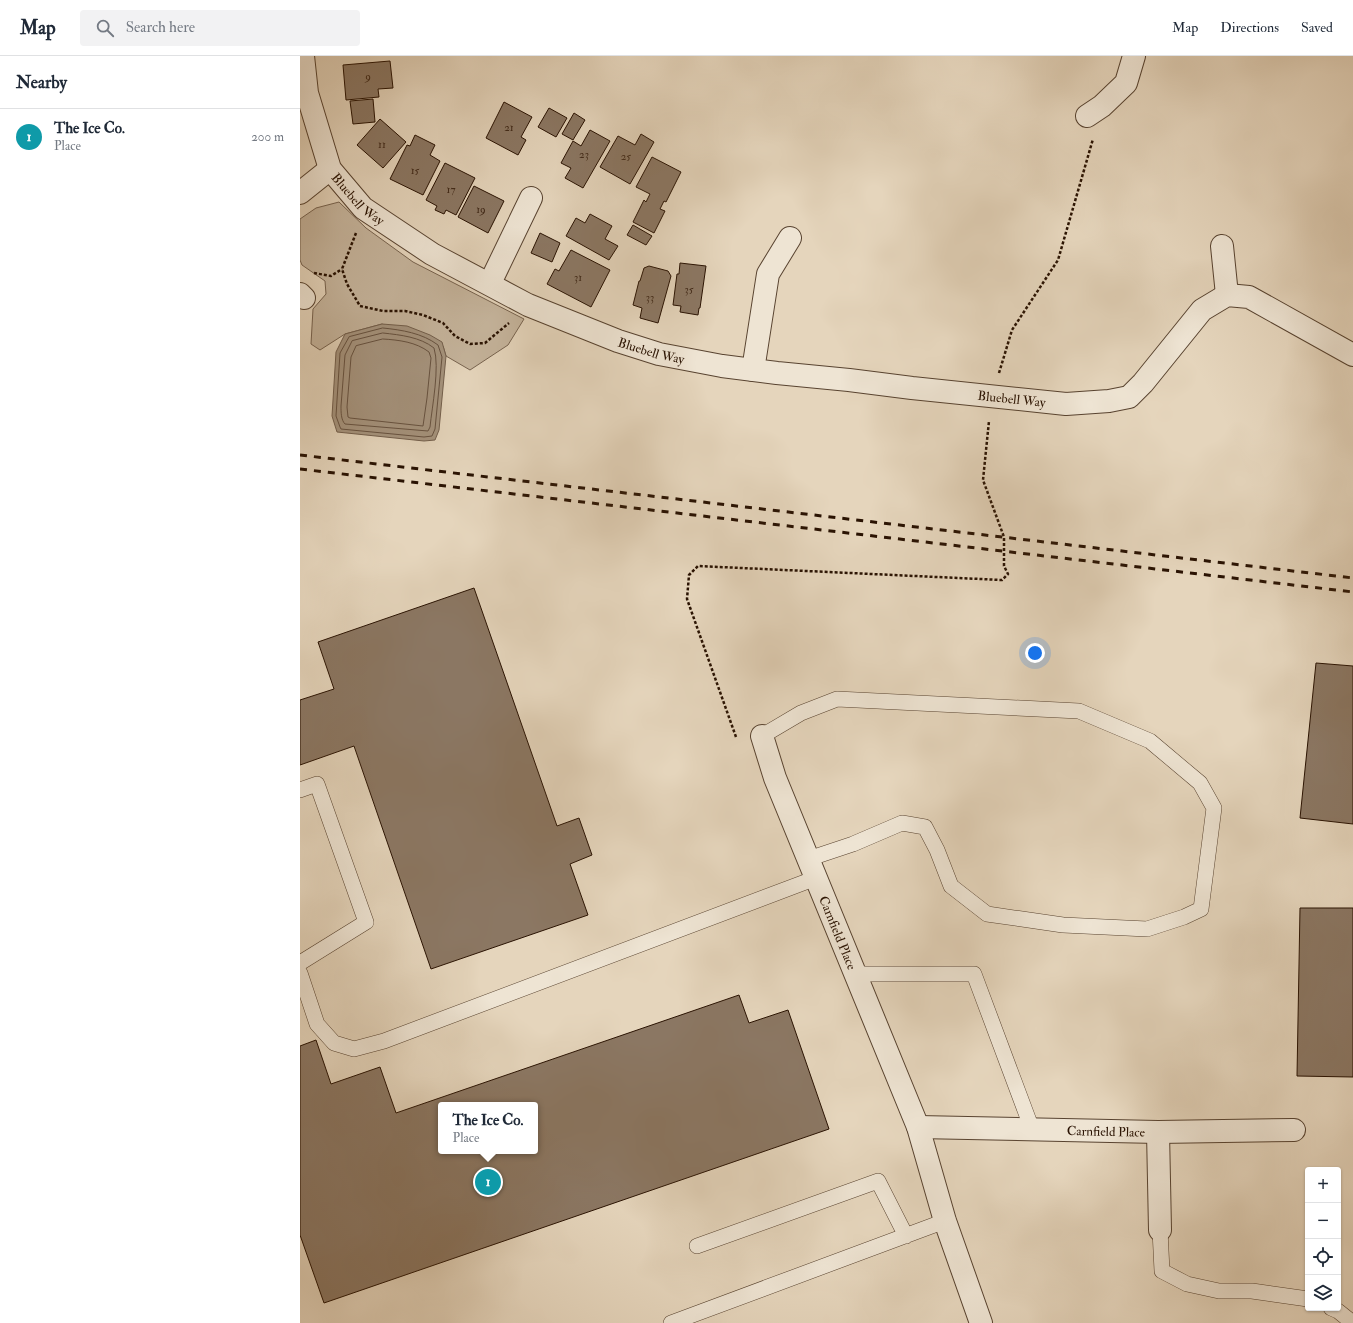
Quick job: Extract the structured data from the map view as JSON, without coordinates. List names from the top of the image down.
{
  "streets": {
    "street": ["Bluebell Way", "Carnfield Place"]
  },
  "house_numbers": [
    "9",
    "21",
    "11",
    "23",
    "25",
    "15",
    "17",
    "19",
    "31",
    "35",
    "33"
  ],
  "page": {
    "header": "Map",
    "search": "Search here",
    "nav": ["Map", "Directions", "Saved"],
    "heading": "Nearby",
    "list": [
      {
        "mark": "1",
        "name": "The Ice Co.",
        "note": "Place",
        "value": "200 m"
      }
    ],
    "popup": ["The Ice Co.", "Place"],
    "map_buttons": ["+", "−"],
    "pins": "1"
  }
}
